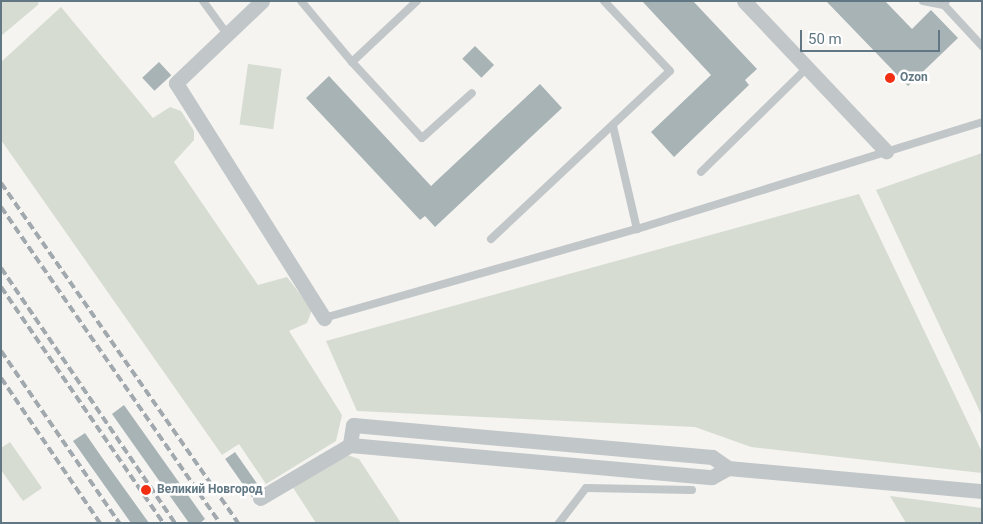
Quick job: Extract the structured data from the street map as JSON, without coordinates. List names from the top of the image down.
{
  "places": ["Ozon", "Великий Новгород"],
  "scale_bar": "50 m"
}
